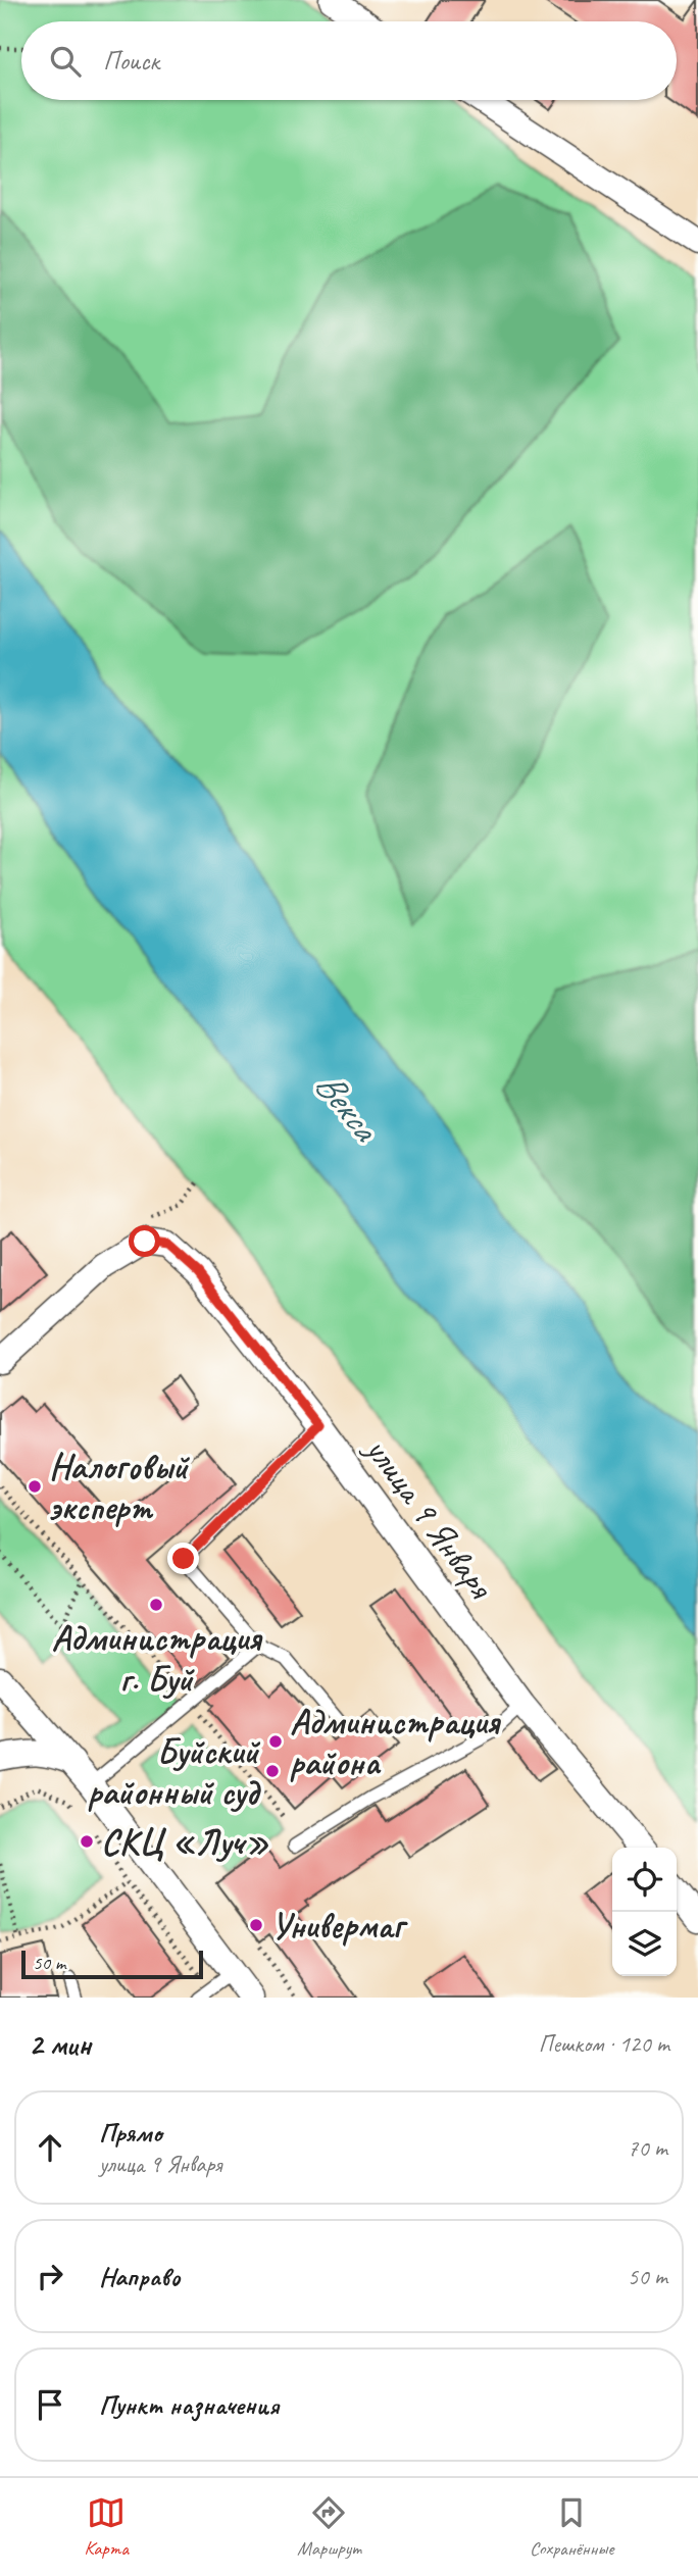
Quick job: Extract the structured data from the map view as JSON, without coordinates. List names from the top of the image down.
{
  "streets": {
    "street": ["улица 9 Января"]
  },
  "water": ["Векса"],
  "places": [
    "Налоговый эксперт",
    "Администрация г. Буй",
    "Администрация района",
    "Буйский районный суд",
    "СКЦ «Луч»",
    "Универмаг"
  ],
  "scale_bar": "50 m",
  "page": {
    "search": "Поиск",
    "scale": "50 m",
    "heading": ["2 мин", "Пешком · 120 m"],
    "list": [
      ["Прямо", "улица 9 Января", "70 m"],
      ["Направо", "50 m"],
      "Пункт назначения"
    ],
    "nav": ["Карта", "Маршрут", "Сохранённые"]
  }
}
